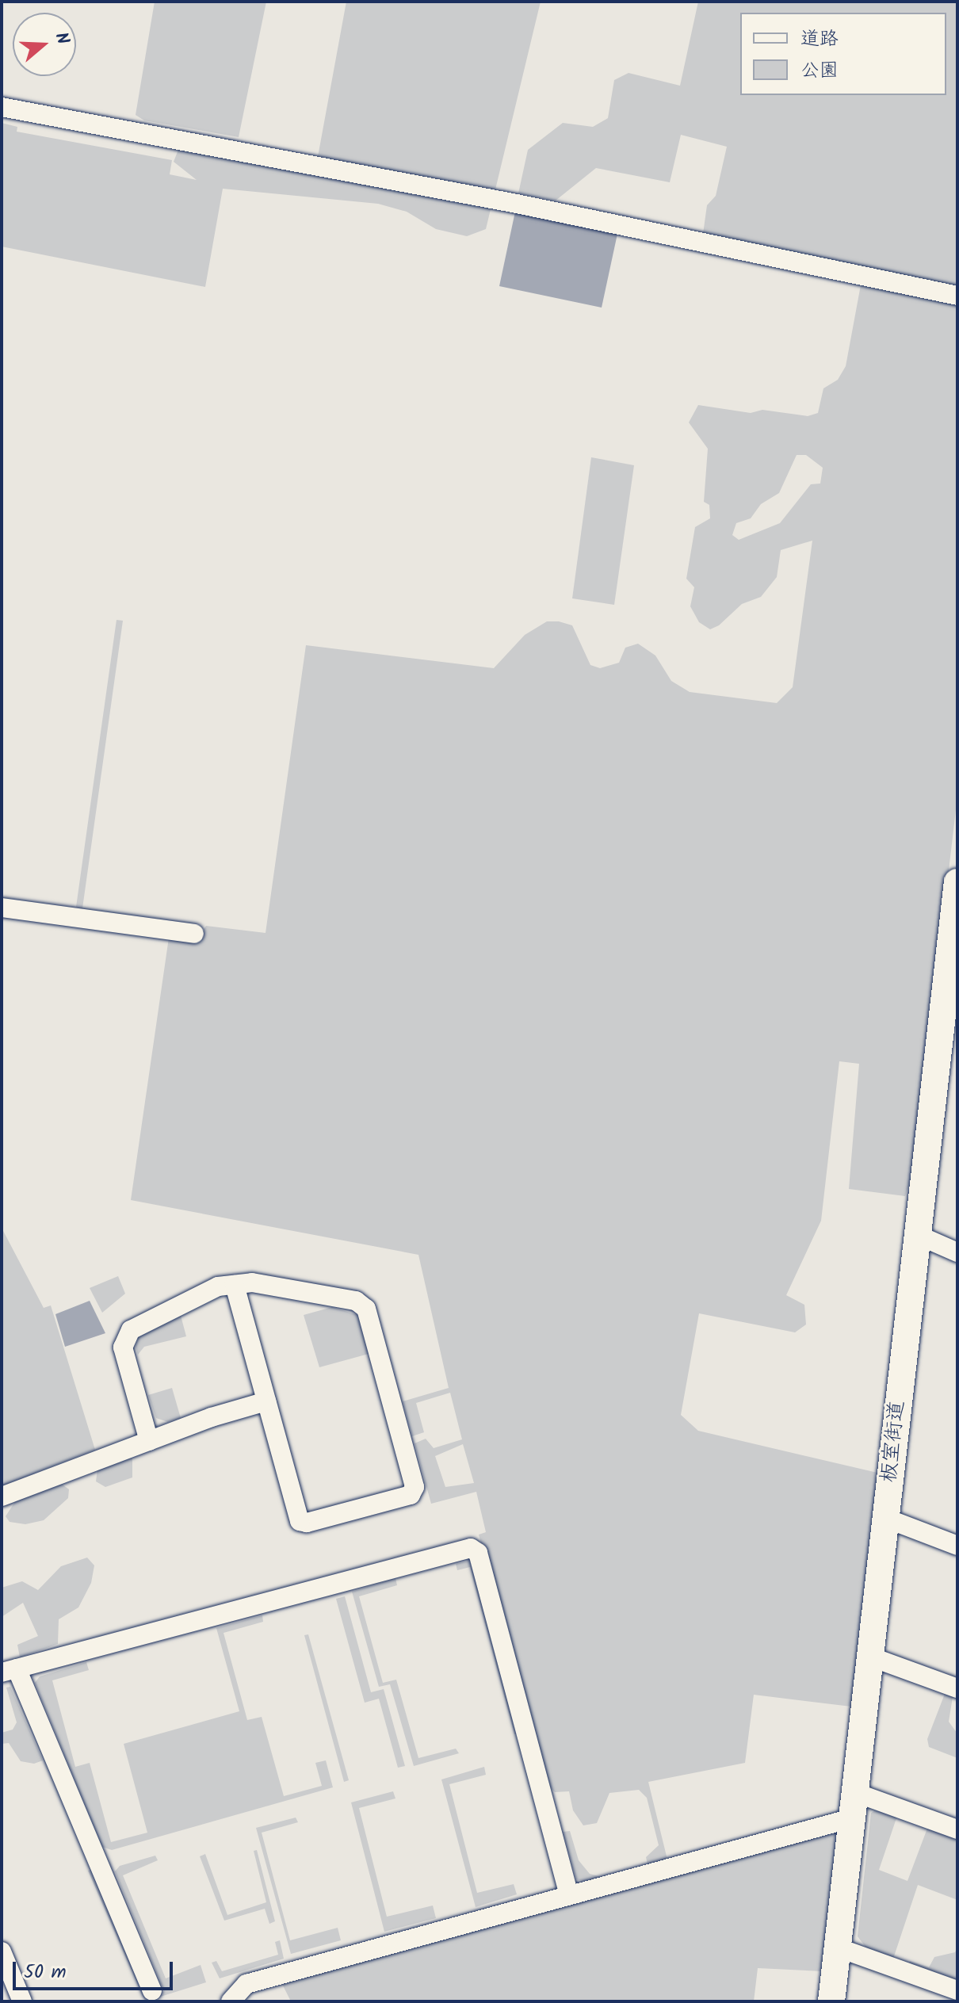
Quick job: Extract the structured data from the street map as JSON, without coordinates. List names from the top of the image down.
{
  "streets": {
    "main road": ["板室街道"]
  },
  "legend": ["道路", "公園"],
  "scale_bar": "50 m",
  "north": "right"
}
